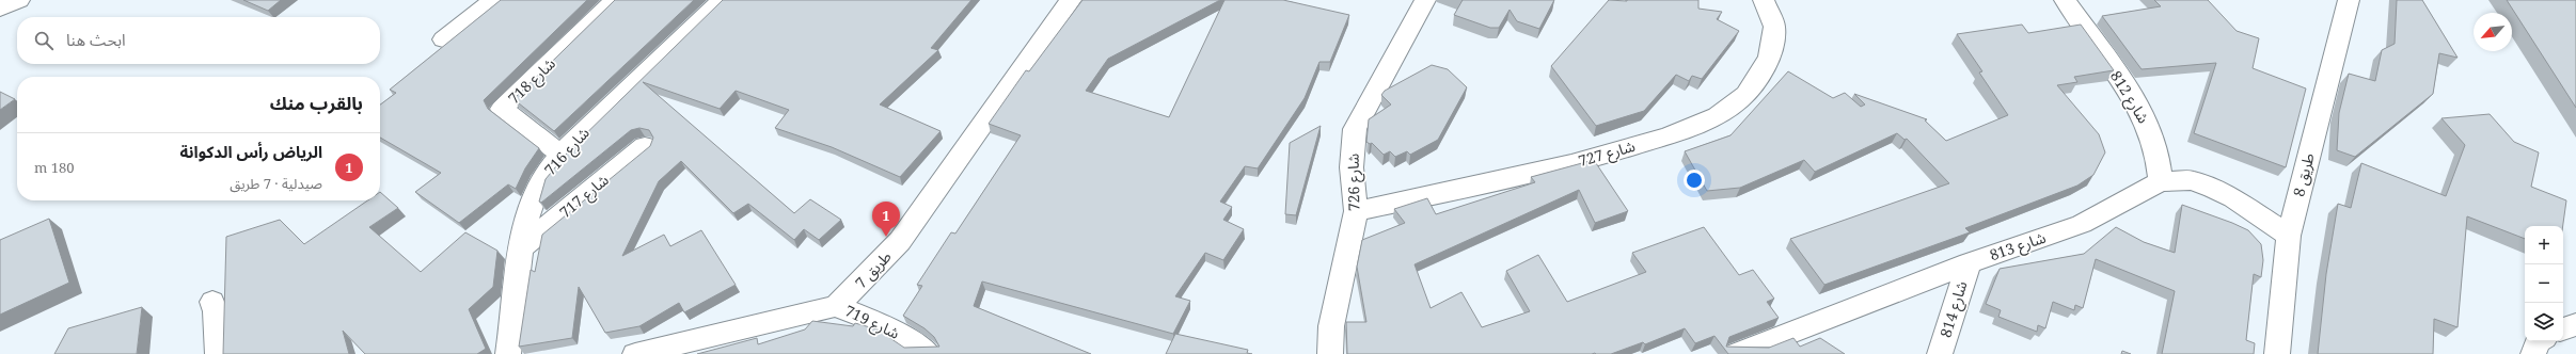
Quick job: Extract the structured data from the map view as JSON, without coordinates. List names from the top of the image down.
{
  "streets": {
    "street": [
      "شارع 718",
      "شارع 812",
      "شارع 716",
      "شارع 727",
      "طريق 8",
      "شارع 726",
      "شارع 717",
      "شارع 813",
      "7 طريق",
      "شارع 814",
      "شارع 719"
    ]
  },
  "crossings": [
    ["شارع 718", "شارع 716"],
    ["شارع 812", "شارع 813"],
    ["شارع 716", "شارع 717"],
    ["شارع 727", "شارع 726"],
    ["طريق 8", "شارع 813"],
    ["شارع 813", "شارع 814"],
    ["7 طريق", "شارع 719"]
  ],
  "north": "bottom left",
  "page": {
    "search": "ابحث هنا",
    "heading": "بالقرب منك",
    "list": [
      {
        "mark": "1",
        "name": "الرياض رأس الدكوانة",
        "note": "صيدلية · 7 طريق",
        "value": "180 m"
      }
    ],
    "pins": "1",
    "map_buttons": ["+", "−"]
  }
}
